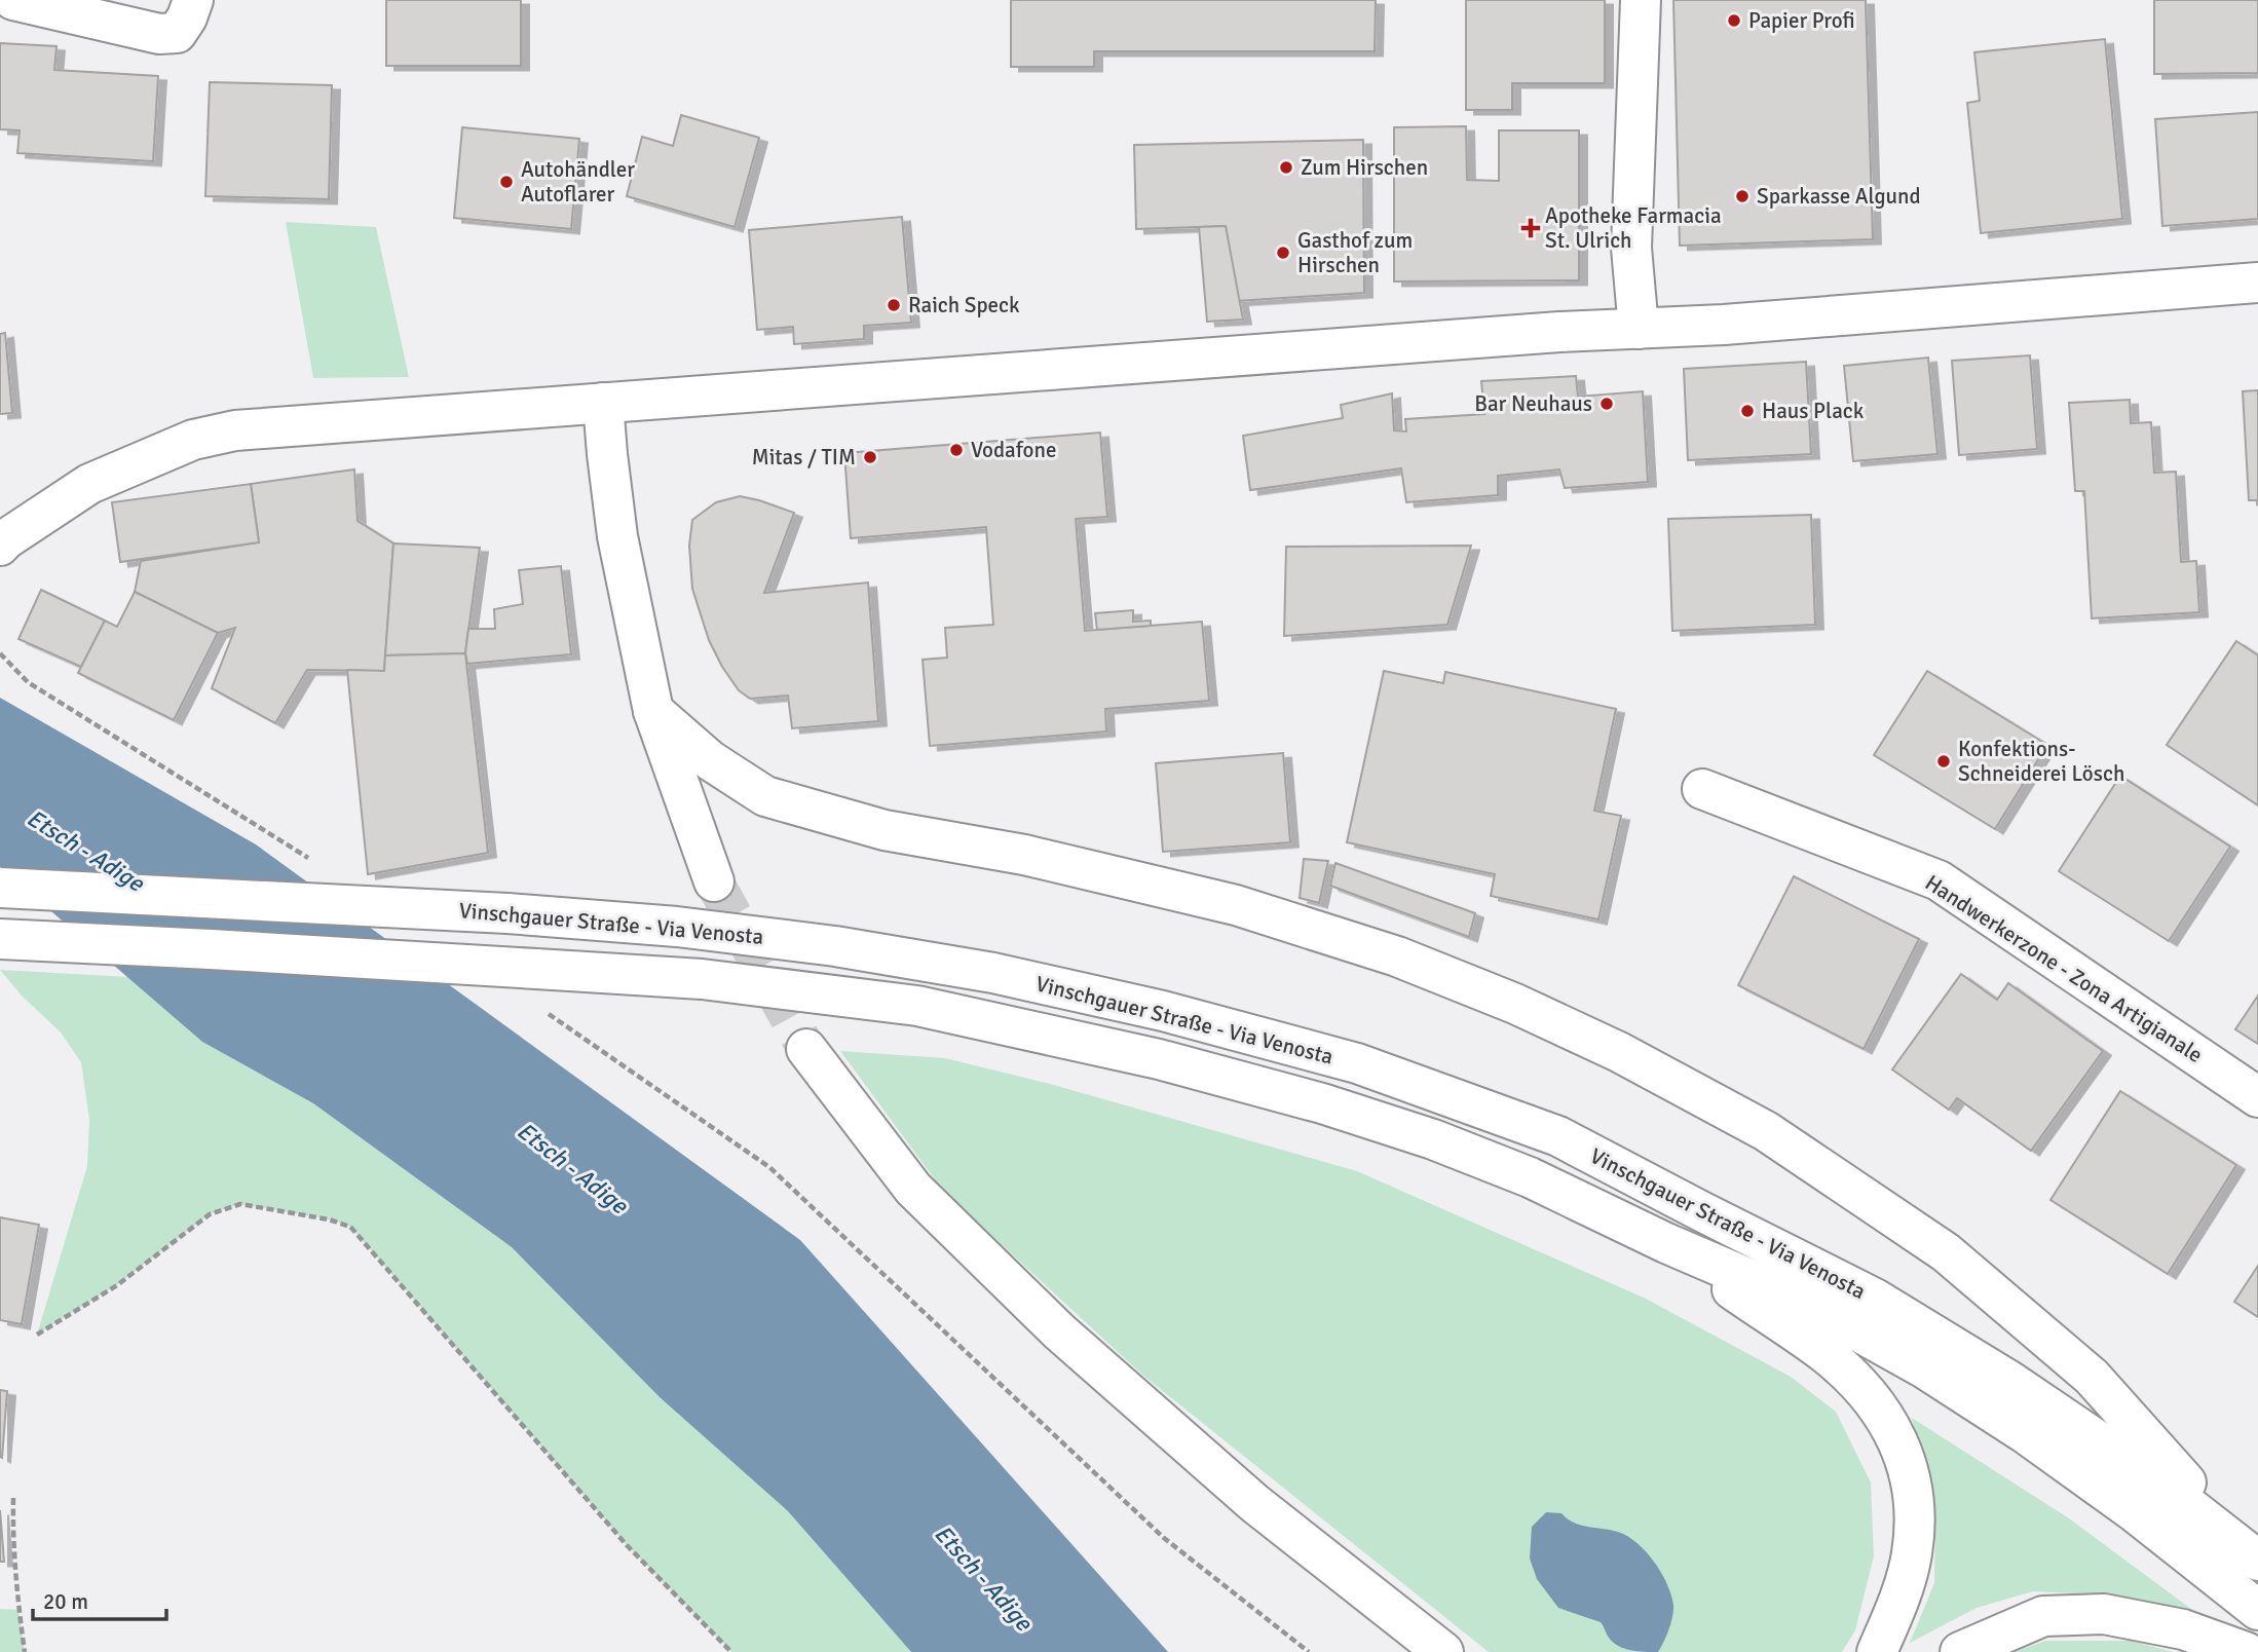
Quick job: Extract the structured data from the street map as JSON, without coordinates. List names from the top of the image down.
{
  "streets": {
    "main road": ["Vinschgauer Straße - Via Venosta", "Handwerkerzone - Zona Artigianale"]
  },
  "water": ["Etsch - Adige"],
  "places": {
    "other": [
      "Papier Profi",
      "Zum Hirschen",
      "Autohändler Autoflarer",
      "Sparkasse Algund",
      "Gasthof zum Hirschen",
      "Raich Speck",
      "Bar Neuhaus",
      "Haus Plack",
      "Vodafone",
      "Mitas / TIM",
      "Konfektions- Schneiderei Lösch"
    ],
    "health": ["Apotheke Farmacia St. Ulrich"]
  },
  "scale_bar": "20 m"
}
